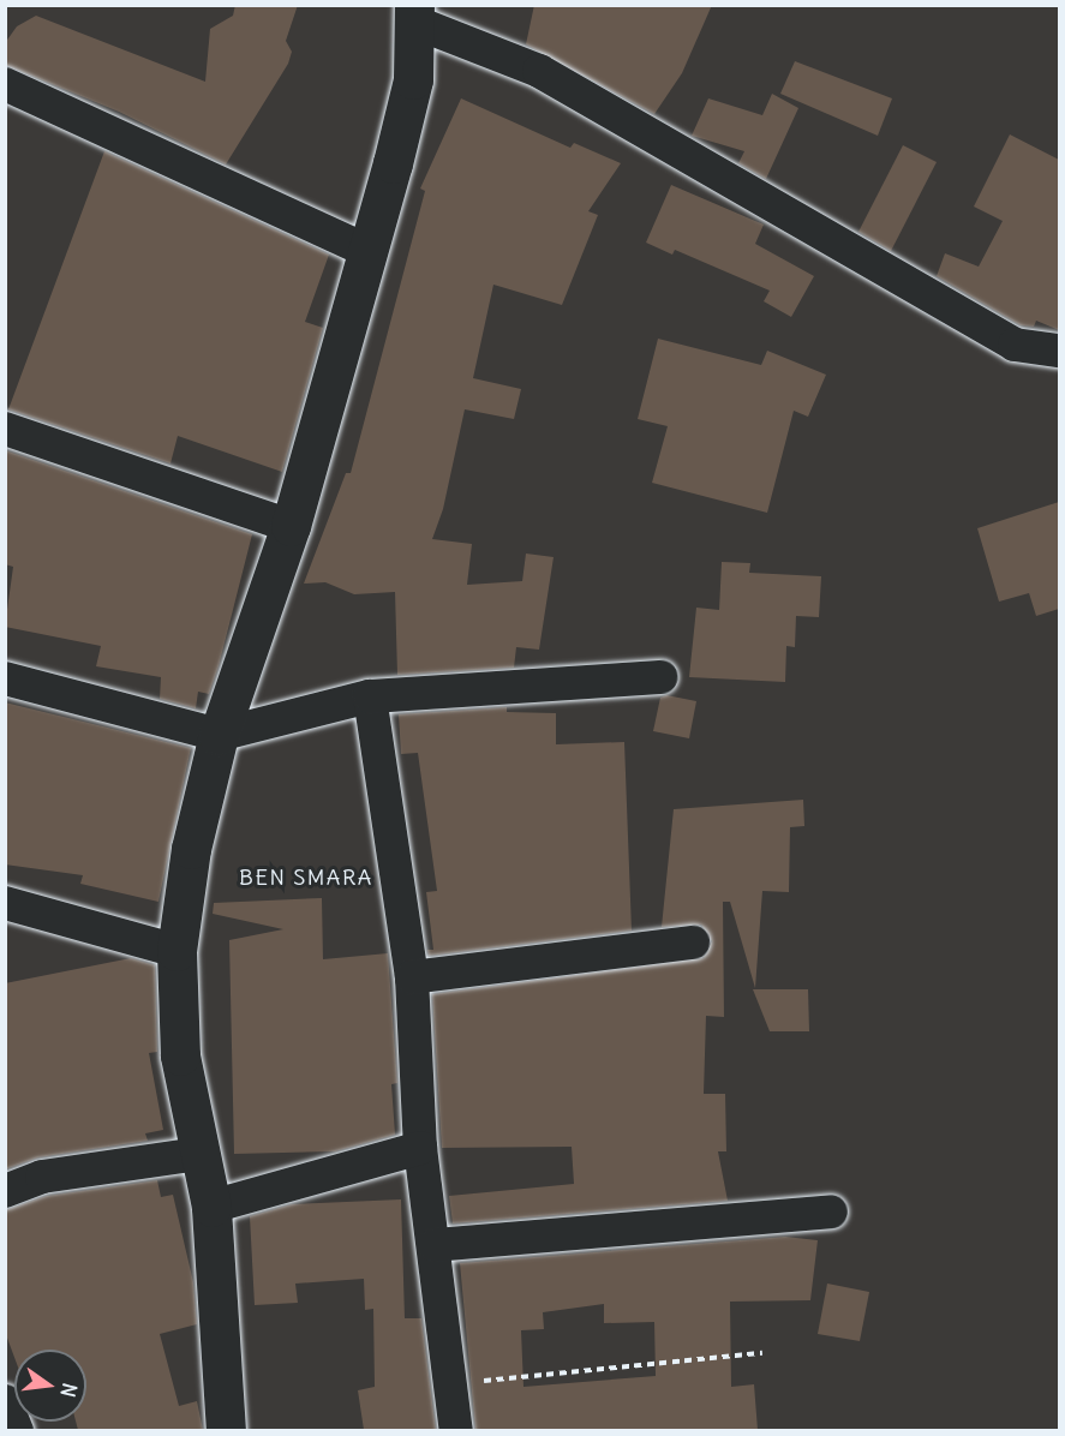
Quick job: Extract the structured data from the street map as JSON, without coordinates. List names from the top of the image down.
{
  "districts": ["BEN SMARA"],
  "north": "right"
}
